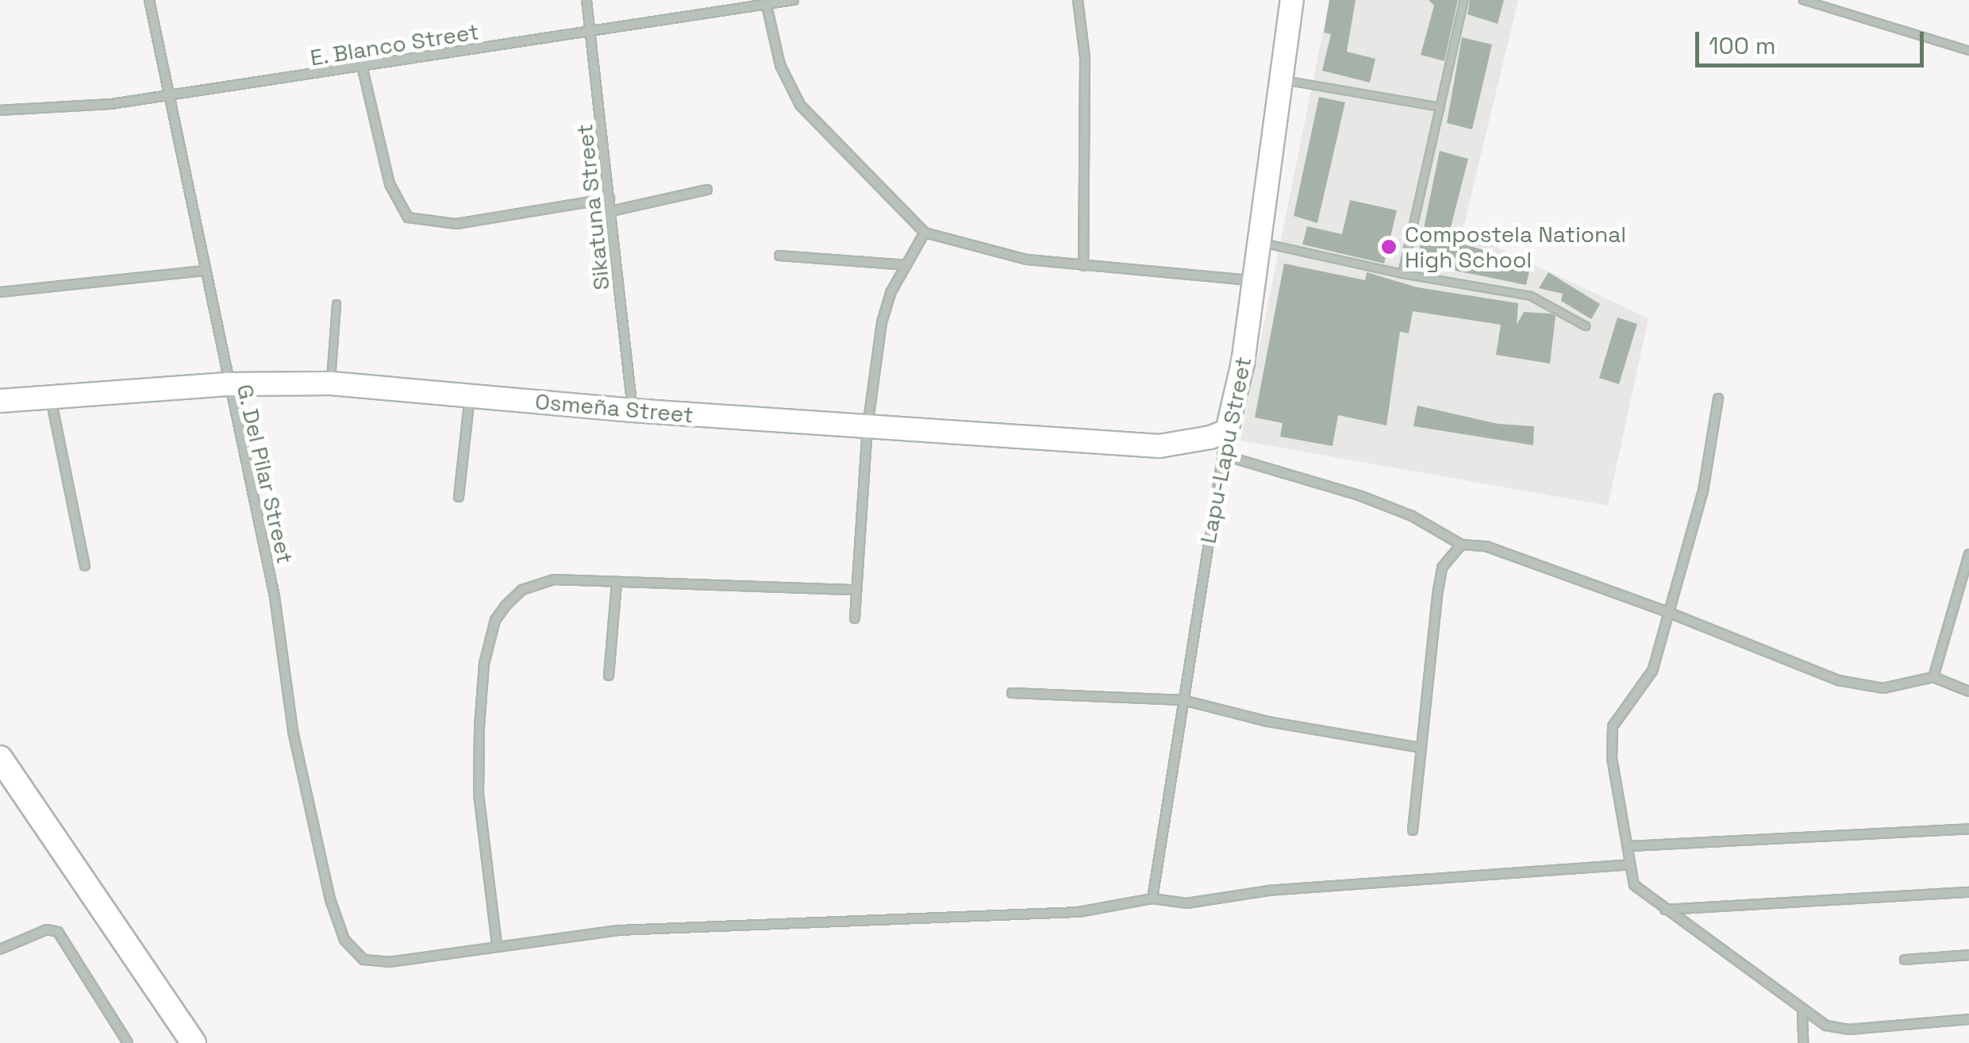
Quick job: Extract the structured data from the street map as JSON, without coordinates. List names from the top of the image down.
{
  "streets": {
    "street": [
      "E. Blanco Street",
      "Sikatuna Street",
      "Osmeña Street",
      "Lapu-Lapu Street",
      "G. Del Pilar Street"
    ]
  },
  "crossings": [
    ["E. Blanco Street", "Sikatuna Street"],
    ["E. Blanco Street", "G. Del Pilar Street"],
    ["Sikatuna Street", "Osmeña Street"],
    ["Osmeña Street", "Lapu-Lapu Street"],
    ["Osmeña Street", "G. Del Pilar Street"]
  ],
  "places": ["Compostela National High School"],
  "scale_bar": "100 m"
}
